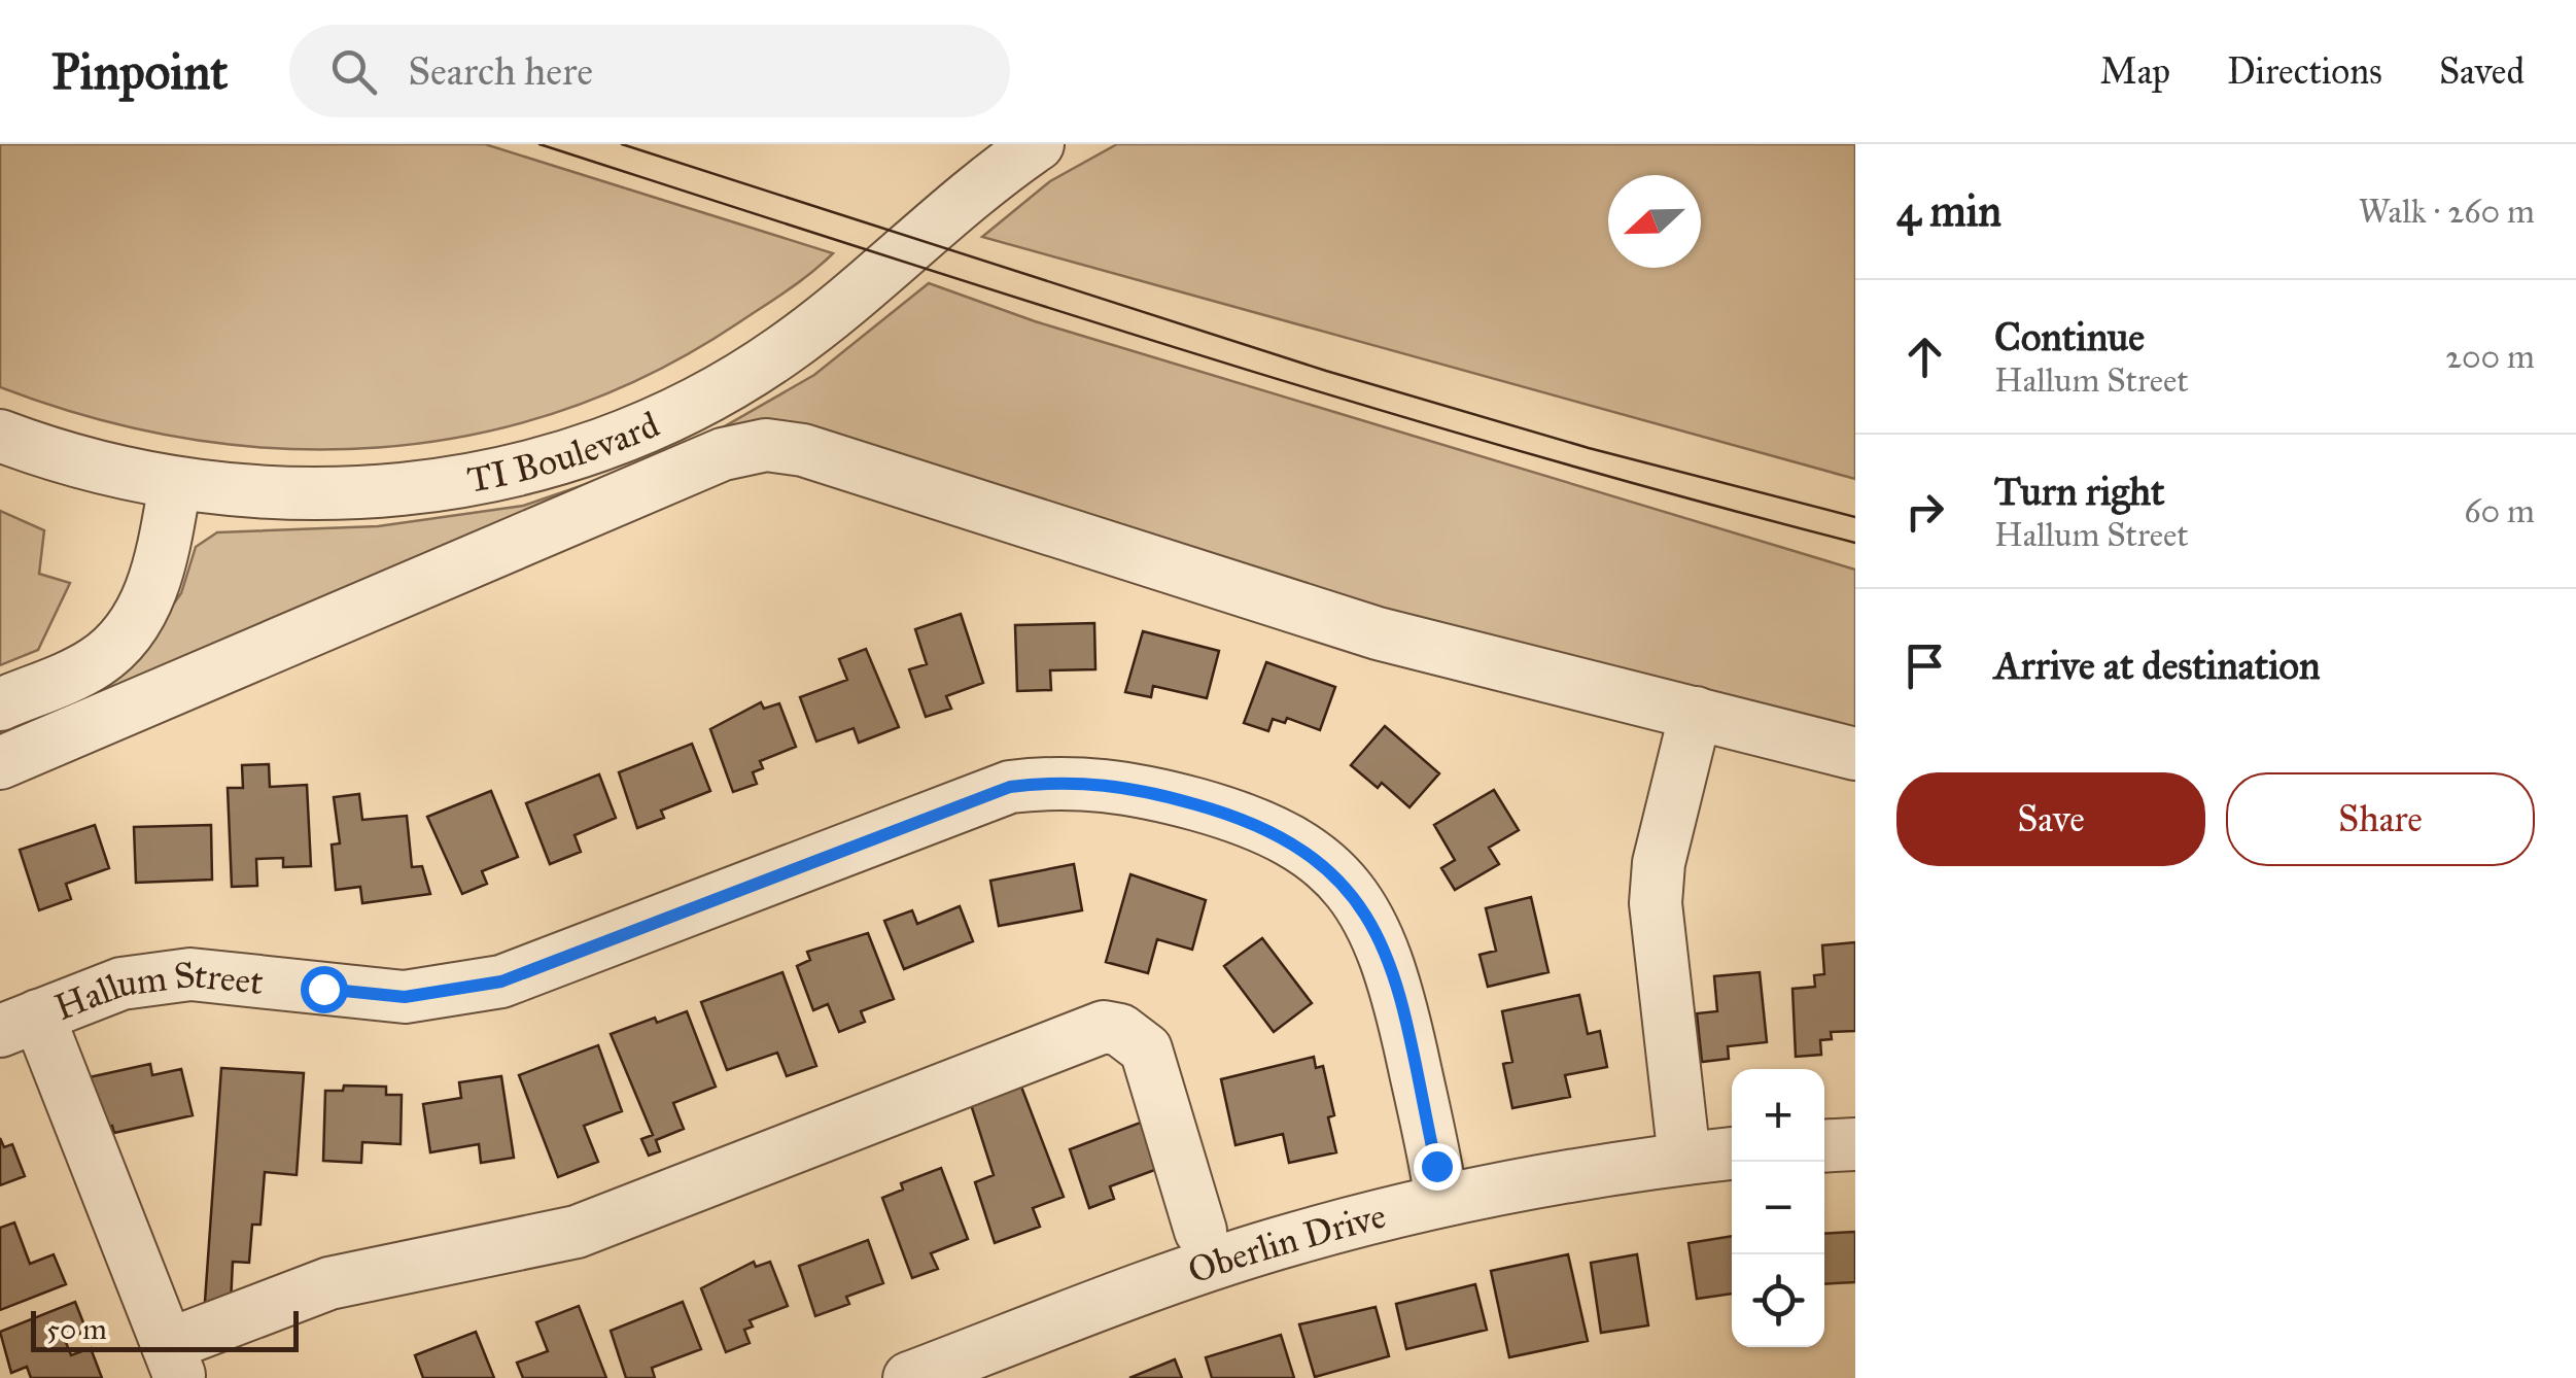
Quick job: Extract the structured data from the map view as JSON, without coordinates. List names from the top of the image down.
{
  "streets": {
    "street": ["TI Boulevard", "Hallum Street", "Oberlin Drive"]
  },
  "crossings": [
    ["Hallum Street", "Oberlin Drive"]
  ],
  "scale_bar": "50 m",
  "north": "left",
  "page": {
    "header": "Pinpoint",
    "search": "Search here",
    "nav": ["Map", "Directions", "Saved"],
    "heading": ["4 min", "Walk · 260 m"],
    "list": [
      ["Continue", "Hallum Street", "200 m"],
      ["Turn right", "Hallum Street", "60 m"],
      "Arrive at destination"
    ],
    "buttons": ["Save", "Share"],
    "map_buttons": ["+", "−"],
    "scale": "50 m"
  }
}
